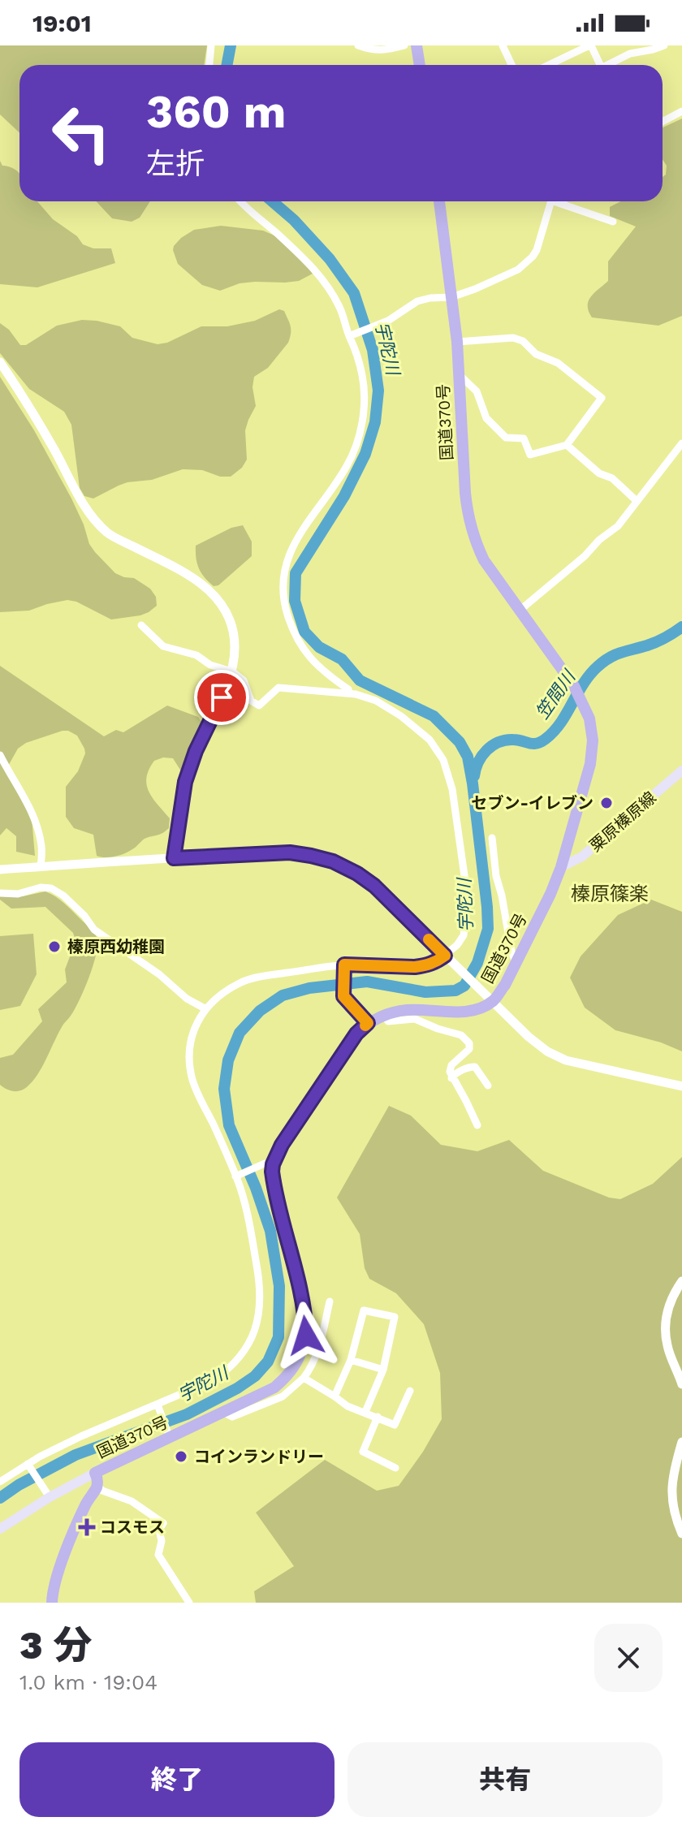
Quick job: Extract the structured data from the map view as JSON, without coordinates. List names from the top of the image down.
{
  "streets": {
    "highway": ["国道370号"],
    "main road": ["粟原榛原線"]
  },
  "crossings": [
    ["国道370号", "粟原榛原線"]
  ],
  "districts": ["榛原篠楽"],
  "water": ["宇陀川", "笠間川"],
  "places": {
    "other": ["セブン-イレブン", "榛原西幼稚園", "コインランドリー"],
    "health": ["コスモス"]
  },
  "page": {
    "status": "19:01",
    "turn": ["360 m", "左折"],
    "heading": ["3 分", "1.0 km · 19:04"],
    "buttons": ["終了", "共有"]
  }
}
